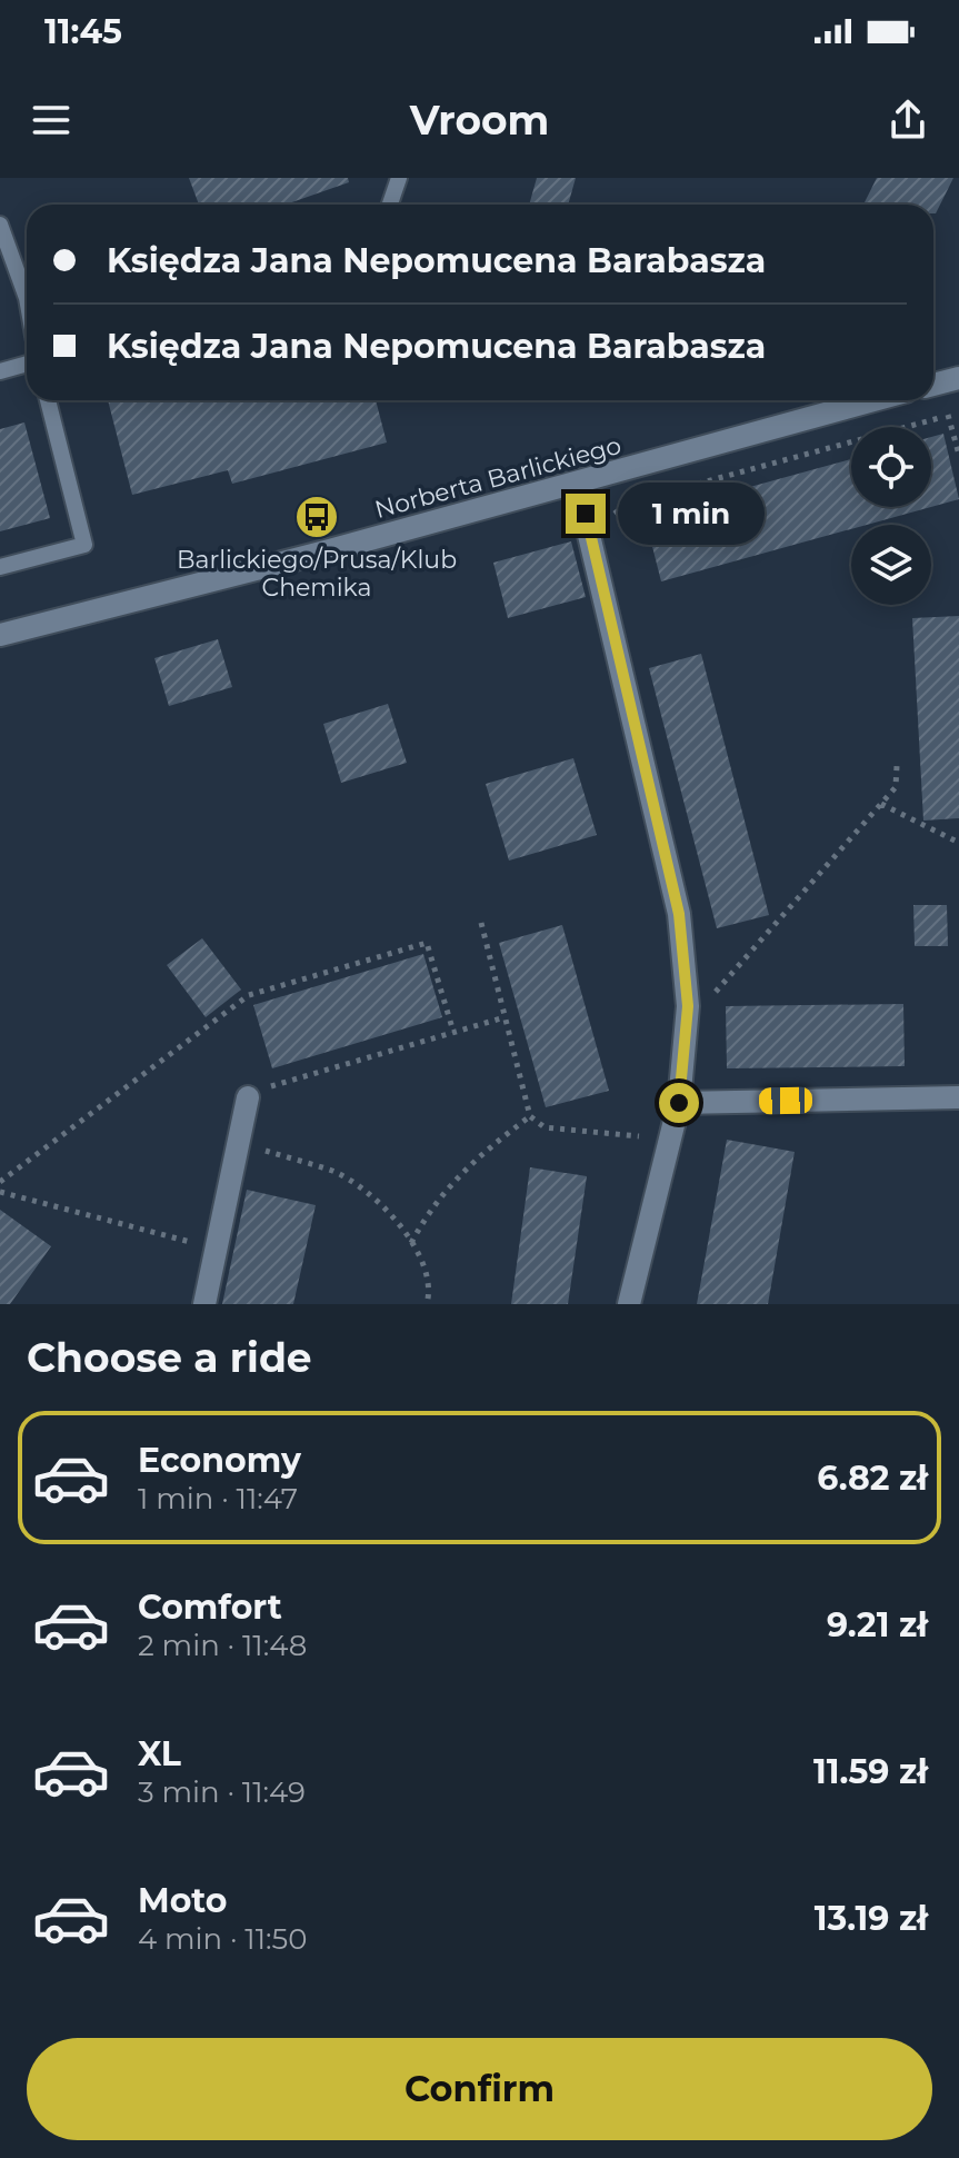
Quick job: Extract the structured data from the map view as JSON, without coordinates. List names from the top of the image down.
{
  "streets": {
    "street": ["Norberta Barlickiego"]
  },
  "places": {
    "bus stop": ["Barlickiego/Prusa/Klub Chemika"]
  },
  "page": {
    "status": "11:45",
    "header": "Vroom",
    "banner": ["Księdza Jana Nepomucena Barabasza", "Księdza Jana Nepomucena Barabasza"],
    "bubble": "1 min",
    "heading": "Choose a ride",
    "list": [
      {
        "name": "Economy",
        "note": "1 min · 11:47",
        "value": "6.82 zł"
      },
      {
        "name": "Comfort",
        "note": "2 min · 11:48",
        "value": "9.21 zł"
      },
      {
        "name": "XL",
        "note": "3 min · 11:49",
        "value": "11.59 zł"
      },
      {
        "name": "Moto",
        "note": "4 min · 11:50",
        "value": "13.19 zł"
      }
    ],
    "buttons": "Confirm"
  }
}
